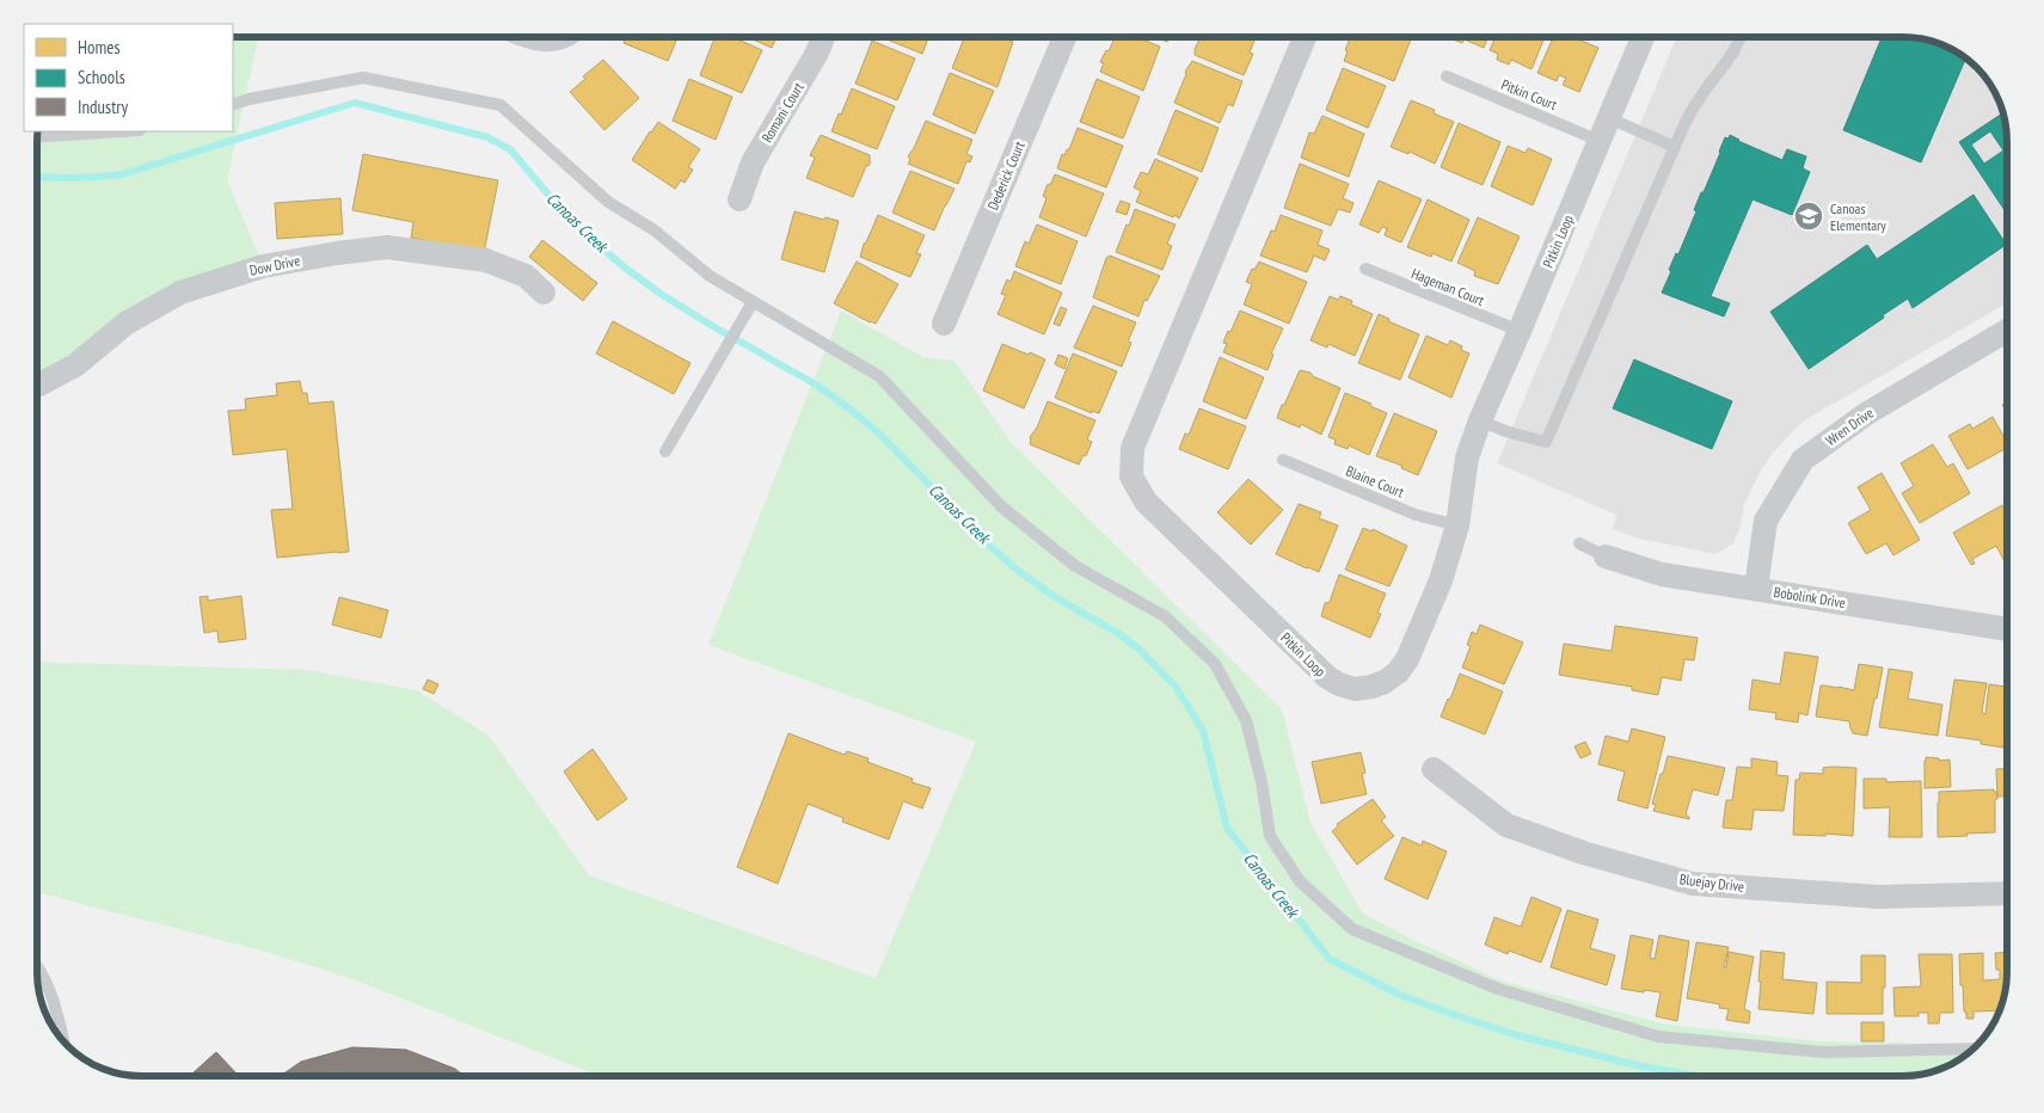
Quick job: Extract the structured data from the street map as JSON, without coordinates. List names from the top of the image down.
{
  "streets": {
    "street": [
      "Romani Court",
      "Dederick Court",
      "Pitkin Loop",
      "Dow Drive",
      "Wren Drive",
      "Bobolink Drive",
      "Bluejay Drive"
    ],
    "lane": ["Pitkin Court", "Hageman Court", "Blaine Court"]
  },
  "crossings": [
    ["Pitkin Court", "Pitkin Loop"],
    ["Pitkin Loop", "Hageman Court"],
    ["Pitkin Loop", "Blaine Court"],
    ["Wren Drive", "Bobolink Drive"]
  ],
  "water": ["Canoas Creek"],
  "places": {
    "school or university": ["Canoas Elementary"]
  },
  "legend": ["Homes", "Schools", "Industry"]
}
